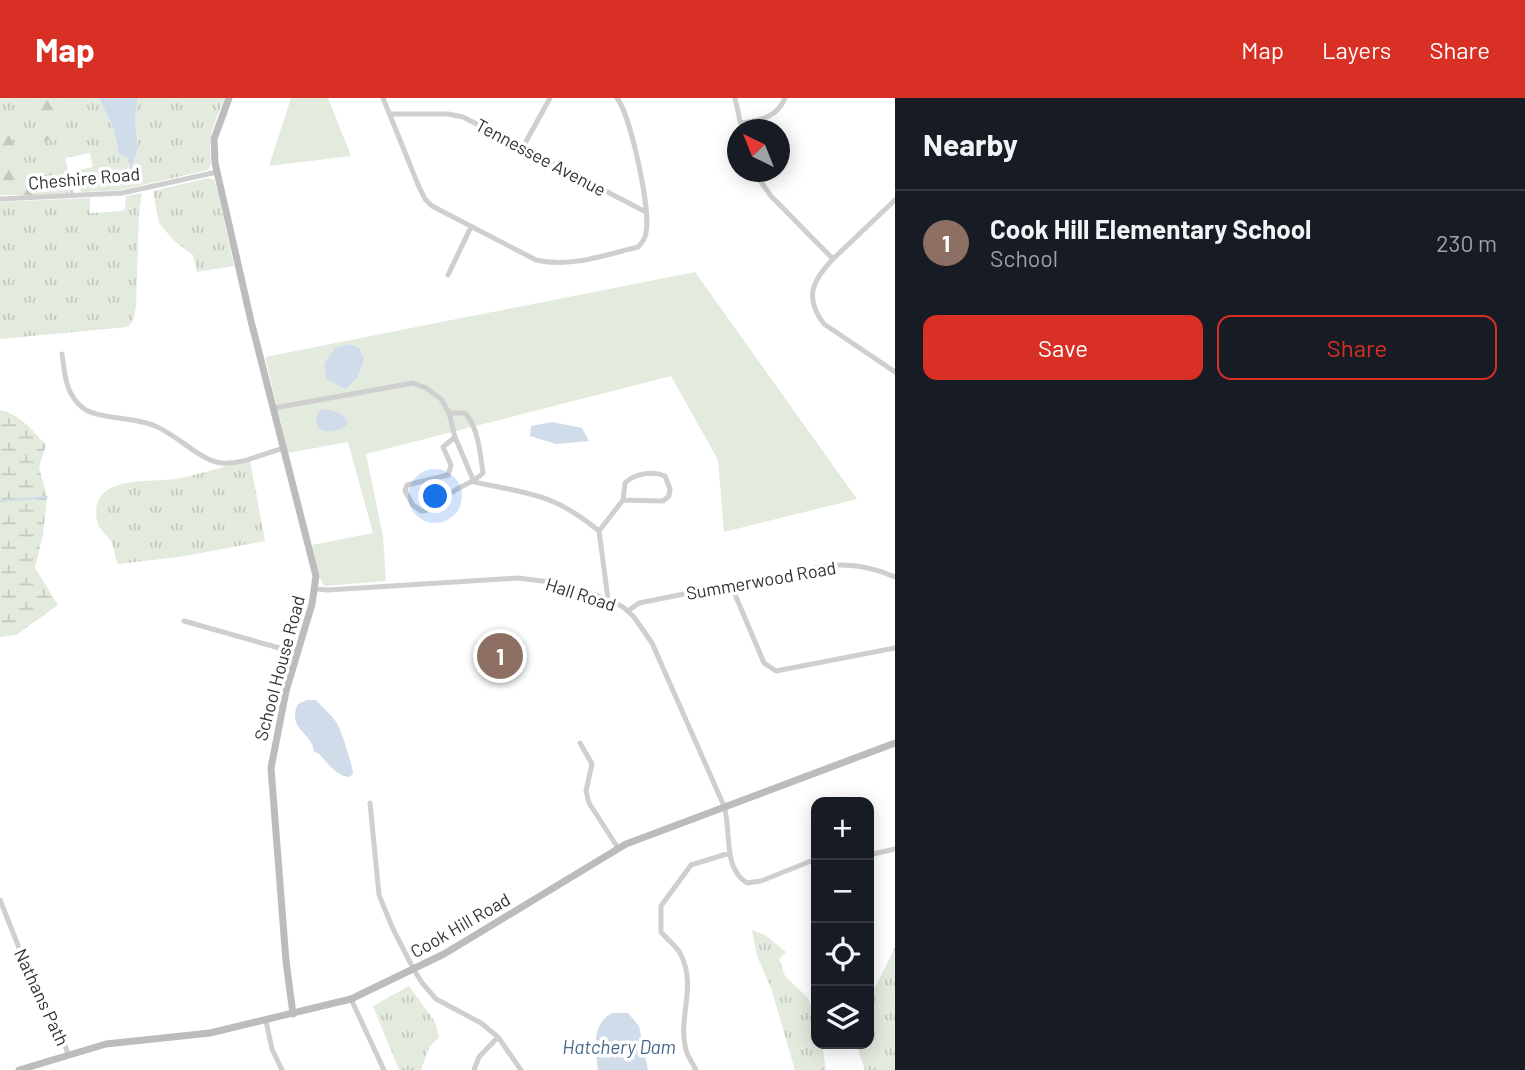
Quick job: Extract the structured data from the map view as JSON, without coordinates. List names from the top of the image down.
{
  "streets": {
    "street": [
      "Tennessee Avenue",
      "Cheshire Road",
      "Summerwood Road",
      "Hall Road",
      "School House Road",
      "Cook Hill Road",
      "Nathans Path"
    ]
  },
  "crossings": [
    ["Cheshire Road", "School House Road"],
    ["Summerwood Road", "Hall Road"],
    ["Hall Road", "School House Road"],
    ["Hall Road", "Cook Hill Road"],
    ["School House Road", "Cook Hill Road"],
    ["Cook Hill Road", "Nathans Path"]
  ],
  "water": ["Hatchery Dam"],
  "north": "top left",
  "page": {
    "header": "Map",
    "nav": ["Map", "Layers", "Share"],
    "heading": "Nearby",
    "list": [
      {
        "mark": "1",
        "name": "Cook Hill Elementary School",
        "note": "School",
        "value": "230 m"
      }
    ],
    "buttons": ["Save", "Share"],
    "pins": "1",
    "map_buttons": ["+", "−"]
  }
}
